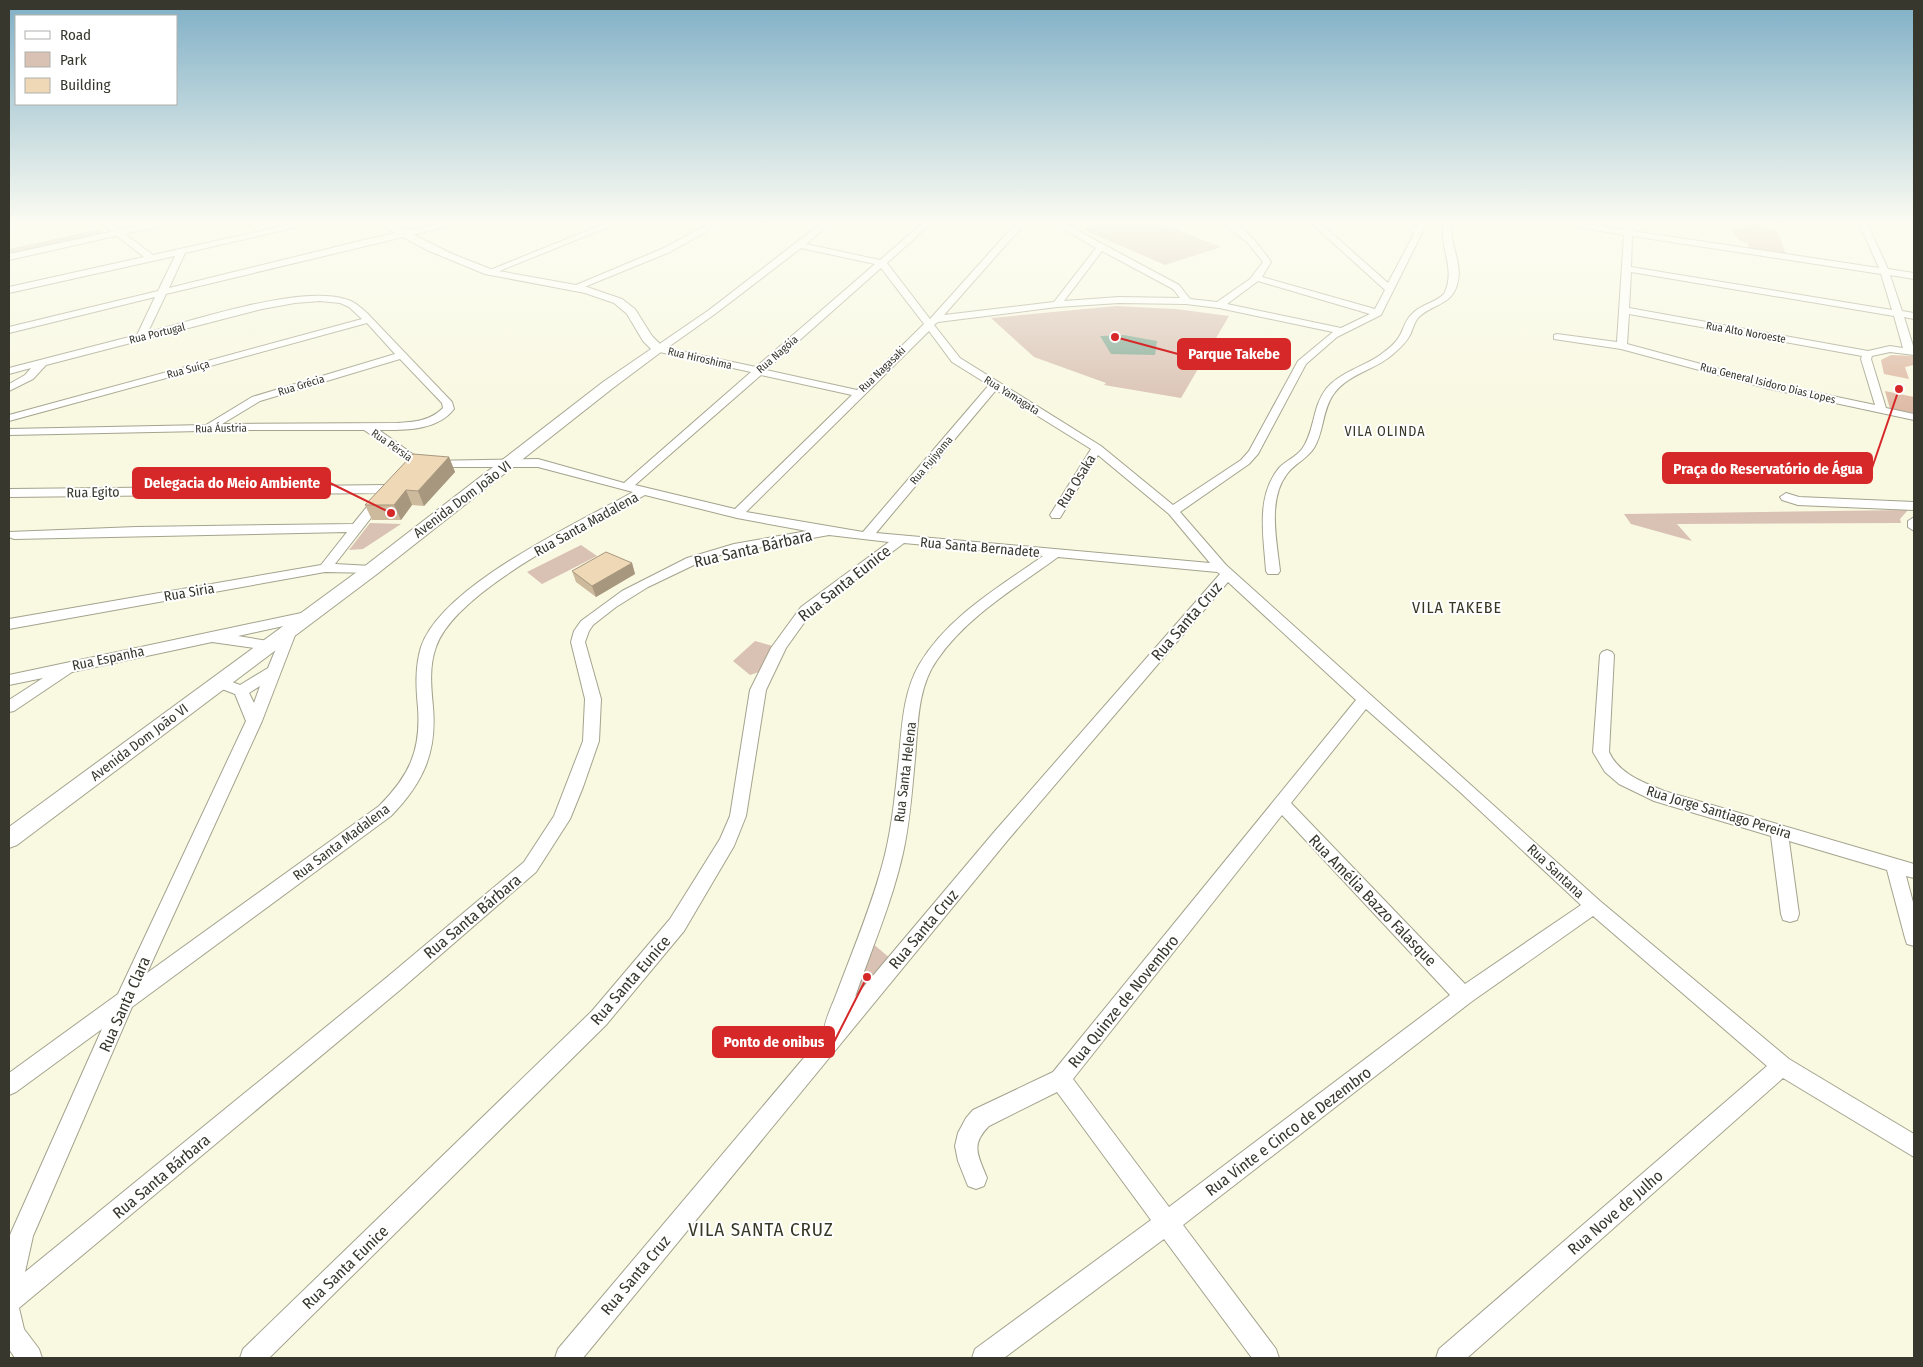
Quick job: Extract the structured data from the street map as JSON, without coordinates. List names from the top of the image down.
{
  "streets": {
    "street": [
      "Rua Alto Noroeste",
      "Rua Portugal",
      "Rua Nagóia",
      "Rua Hiroshima",
      "Rua Suíça",
      "Rua Nagasaki",
      "Rua General Isidoro Dias Lopes",
      "Rua Grécia",
      "Rua Yamagata",
      "Rua Áustria",
      "Rua Pérsia",
      "Rua Fujiyama",
      "Rua Osaka",
      "Rua Egito",
      "Avenida Dom João VI",
      "Rua Santa Madalena",
      "Rua Santa Bernadete",
      "Rua Santa Bárbara",
      "Rua Santa Eunice",
      "Rua Siria",
      "Rua Santa Cruz",
      "Rua Espanha",
      "Rua Santa Helena",
      "Rua Jorge Santiago Pereira",
      "Rua Santana",
      "Rua Amélia Bazzo Falasque",
      "Rua Quinze de Novembro",
      "Rua Santa Clara",
      "Rua Vinte e Cinco de Dezembro",
      "Rua Nove de Julho"
    ]
  },
  "crossings": [
    ["Rua Portugal", "Rua Suíça"],
    ["Rua Portugal", "Rua Grécia"],
    ["Rua Portugal", "Rua Áustria"],
    ["Rua Nagóia", "Rua Hiroshima"],
    ["Rua Nagóia", "Rua Santa Bernadete"],
    ["Rua Hiroshima", "Rua Nagasaki"],
    ["Rua Hiroshima", "Avenida Dom João VI"],
    ["Rua Nagasaki", "Rua Yamagata"],
    ["Rua Nagasaki", "Rua Santa Bernadete"],
    ["Rua Grécia", "Rua Áustria"],
    ["Rua Yamagata", "Rua Fujiyama"],
    ["Rua Yamagata", "Rua Osaka"],
    ["Rua Yamagata", "Rua Santa Bernadete"],
    ["Rua Yamagata", "Rua Santa Cruz"],
    ["Rua Yamagata", "Rua Santana"],
    ["Rua Áustria", "Rua Pérsia"],
    ["Rua Pérsia", "Rua Santa Bernadete"],
    ["Rua Fujiyama", "Rua Santa Bernadete"],
    ["Avenida Dom João VI", "Rua Santa Bernadete"],
    ["Avenida Dom João VI", "Rua Siria"],
    ["Avenida Dom João VI", "Rua Espanha"],
    ["Avenida Dom João VI", "Rua Santa Clara"],
    ["Rua Santa Madalena", "Rua Santa Bernadete"],
    ["Rua Santa Madalena", "Rua Santa Clara"],
    ["Rua Santa Bernadete", "Rua Santa Bárbara"],
    ["Rua Santa Bernadete", "Rua Santa Eunice"],
    ["Rua Santa Bernadete", "Rua Santa Cruz"],
    ["Rua Santa Bernadete", "Rua Santa Helena"],
    ["Rua Santa Bernadete", "Rua Santana"],
    ["Rua Santa Cruz", "Rua Santa Helena"],
    ["Rua Santa Cruz", "Rua Santana"],
    ["Rua Santana", "Rua Quinze de Novembro"],
    ["Rua Santana", "Rua Vinte e Cinco de Dezembro"],
    ["Rua Santana", "Rua Nove de Julho"],
    ["Rua Amélia Bazzo Falasque", "Rua Quinze de Novembro"],
    ["Rua Amélia Bazzo Falasque", "Rua Vinte e Cinco de Dezembro"],
    ["Rua Quinze de Novembro", "Rua Vinte e Cinco de Dezembro"]
  ],
  "districts": ["VILA OLINDA", "VILA TAKEBE", "VILA SANTA CRUZ"],
  "places": [
    "Parque Takebe",
    "Praça do Reservatório de Água",
    "Delegacia do Meio Ambiente",
    "Ponto de onibus"
  ],
  "legend": ["Road", "Park", "Building"]
}
